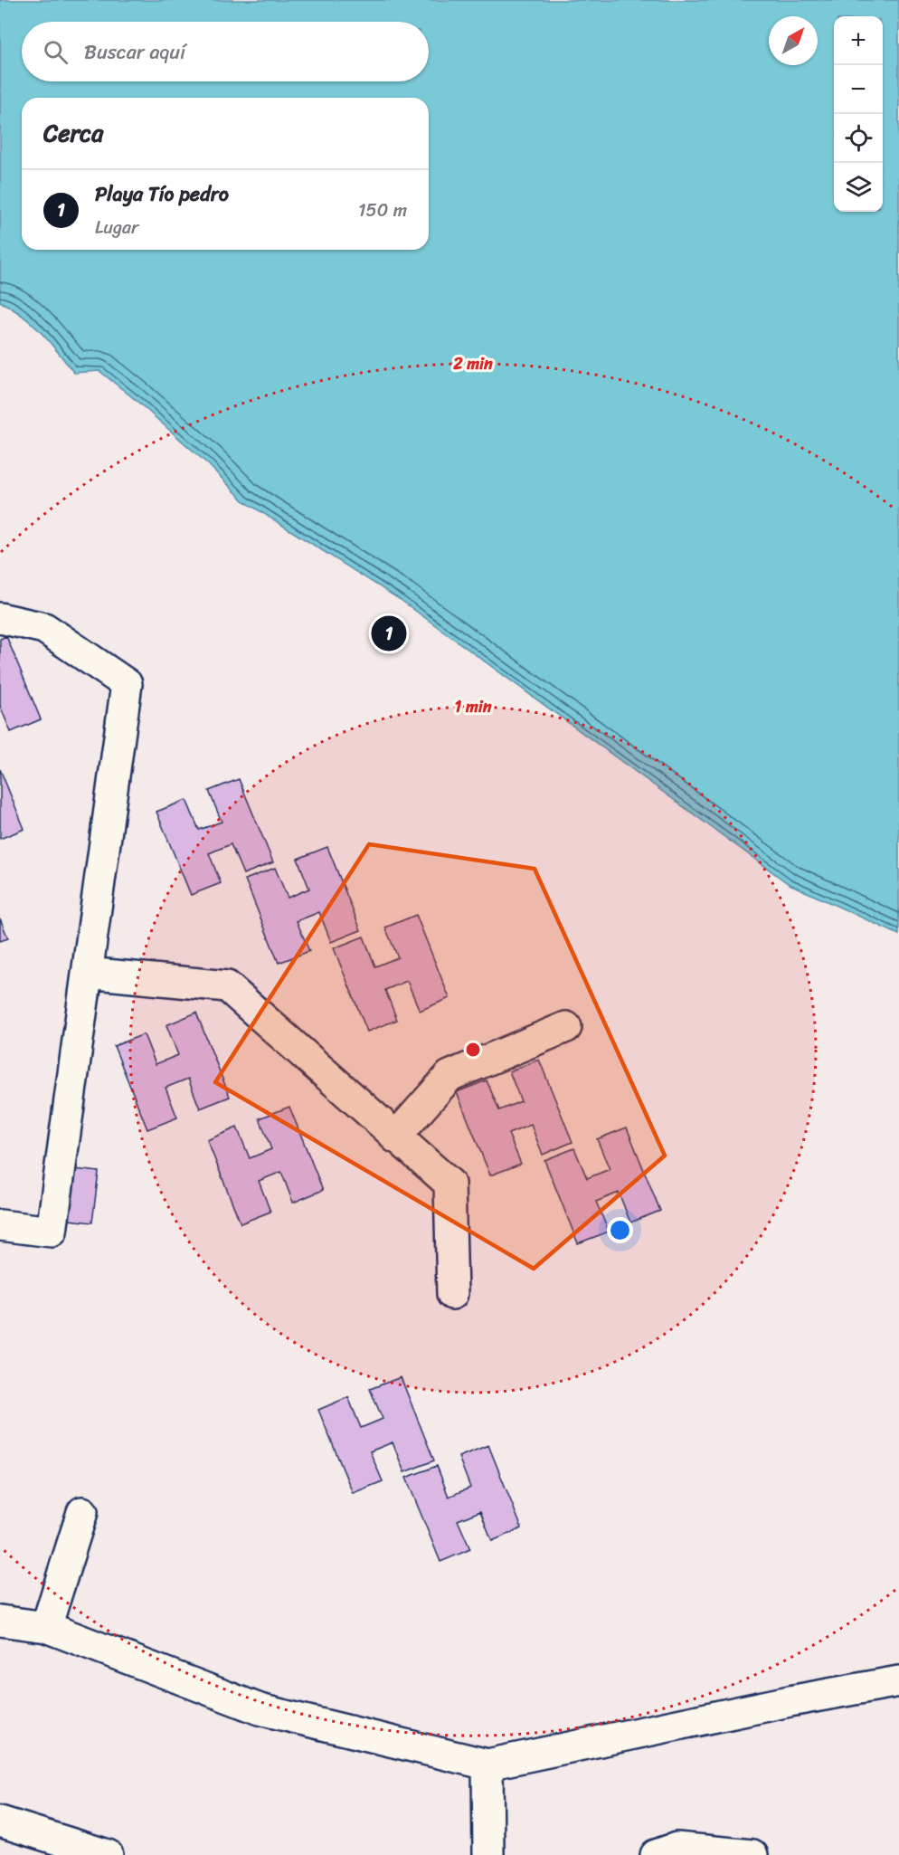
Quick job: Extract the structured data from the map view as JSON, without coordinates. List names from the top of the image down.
{
  "north": "top right",
  "page": {
    "map_buttons": ["+", "−"],
    "search": "Buscar aquí",
    "heading": "Cerca",
    "list": [
      {
        "mark": "1",
        "name": "Playa Tío pedro",
        "note": "Lugar",
        "value": "150 m"
      }
    ],
    "pins": "1"
  },
  "rings": ["2 min", "1 min"]
}
